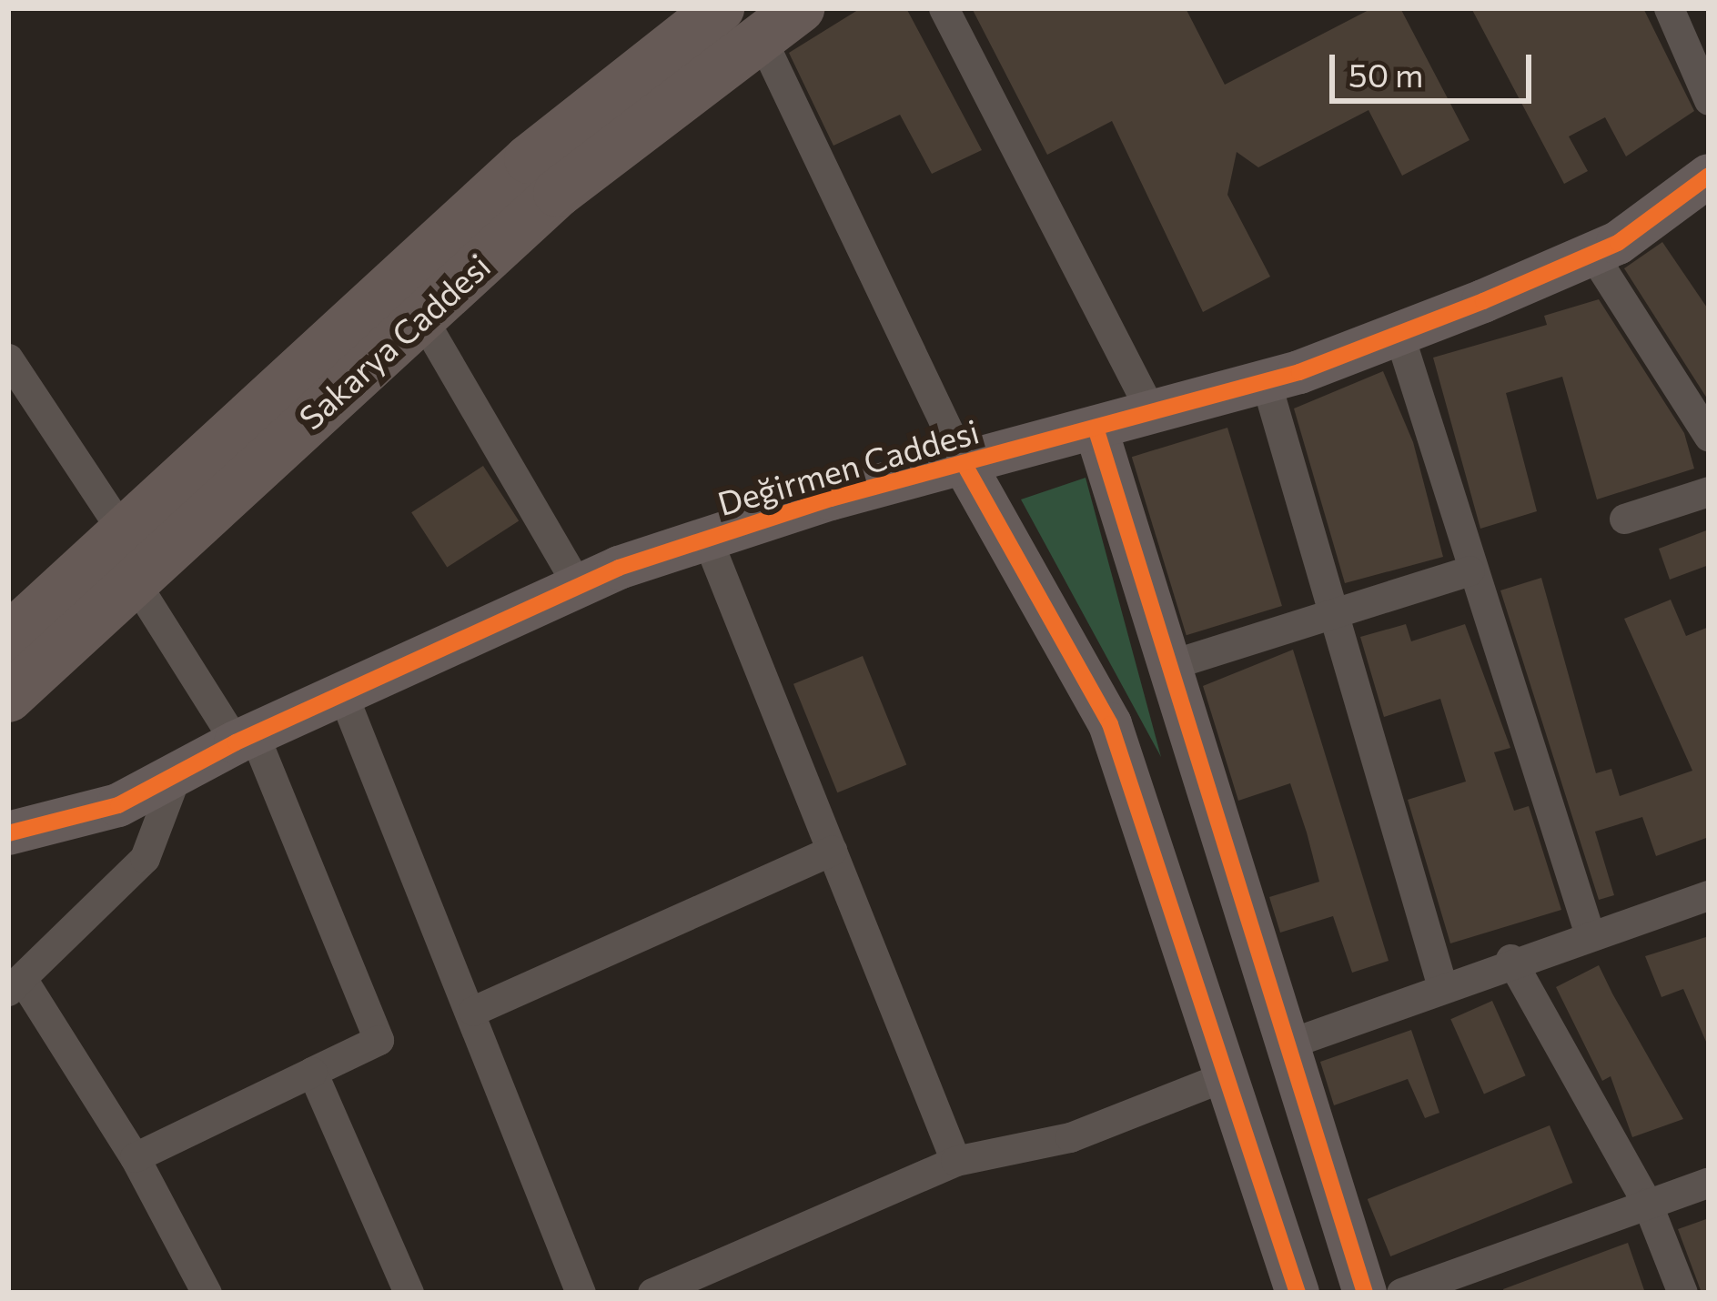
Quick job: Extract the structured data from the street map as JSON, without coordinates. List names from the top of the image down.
{
  "streets": {
    "main road": ["Sakarya Caddesi"],
    "street": ["Değirmen Caddesi"]
  },
  "scale_bar": "50 m"
}
